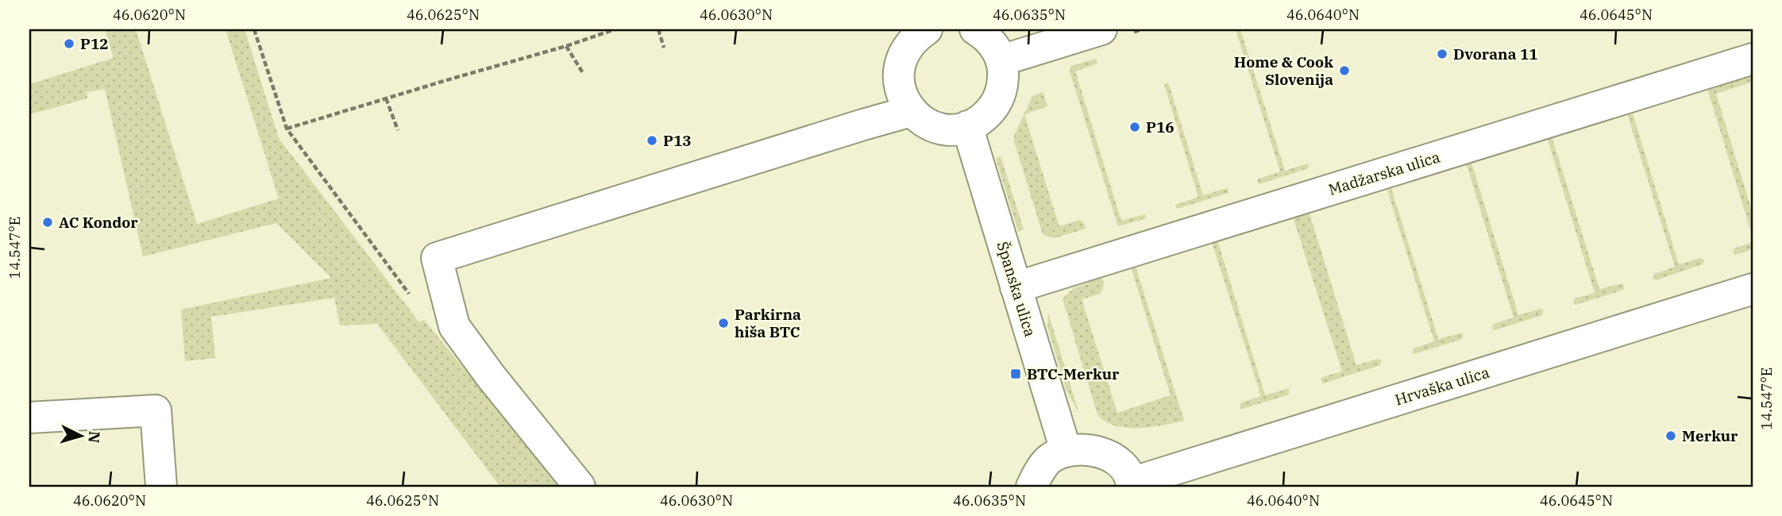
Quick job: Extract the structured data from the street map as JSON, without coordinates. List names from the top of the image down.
{
  "streets": {
    "street": ["Madžarska ulica", "Španska ulica", "Hrvaška ulica"]
  },
  "crossings": [
    ["Madžarska ulica", "Španska ulica"]
  ],
  "places": {
    "other": [
      "P12",
      "Dvorana 11",
      "Home & Cook Slovenija",
      "P16",
      "P13",
      "AC Kondor",
      "Parkirna hiša BTC",
      "Merkur"
    ],
    "transit": ["BTC-Merkur"]
  },
  "north": "right",
  "coordinates": [
    "46.0620°N",
    "46.0625°N",
    "46.0630°N",
    "46.0635°N",
    "46.0640°N",
    "46.0645°N",
    "14.547°E"
  ]
}
